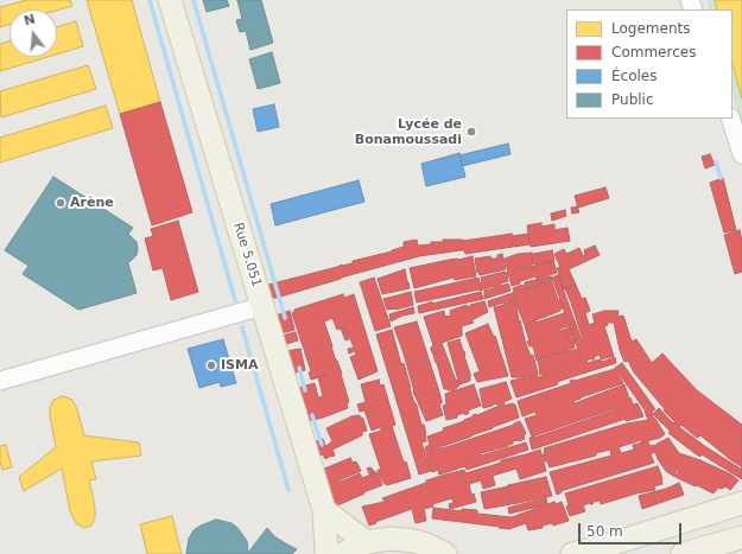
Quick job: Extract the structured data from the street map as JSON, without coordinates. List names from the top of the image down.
{
  "streets": {
    "main road": ["Rue 5.051"]
  },
  "places": ["Lycée de Bonamoussadi", "Arène", "ISMA"],
  "legend": [
    "Logements",
    "Commerces",
    "Écoles",
    "Public"
  ],
  "scale_bar": "50 m",
  "north": "top"
}
